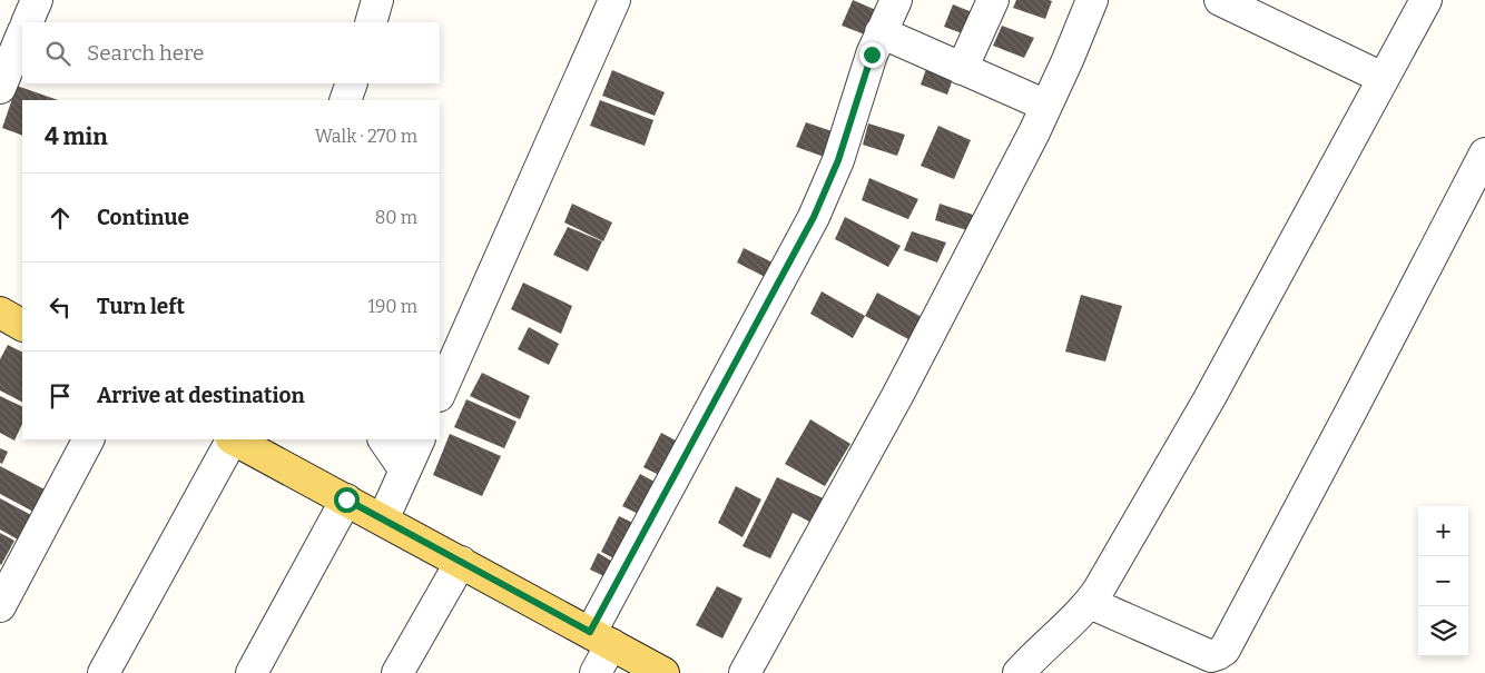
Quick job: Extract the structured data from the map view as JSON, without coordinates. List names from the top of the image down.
{
  "page": {
    "search": "Search here",
    "heading": ["4 min", "Walk · 270 m"],
    "list": [
      ["Continue", "80 m"],
      ["Turn left", "190 m"],
      "Arrive at destination"
    ],
    "map_buttons": ["+", "−"]
  }
}
